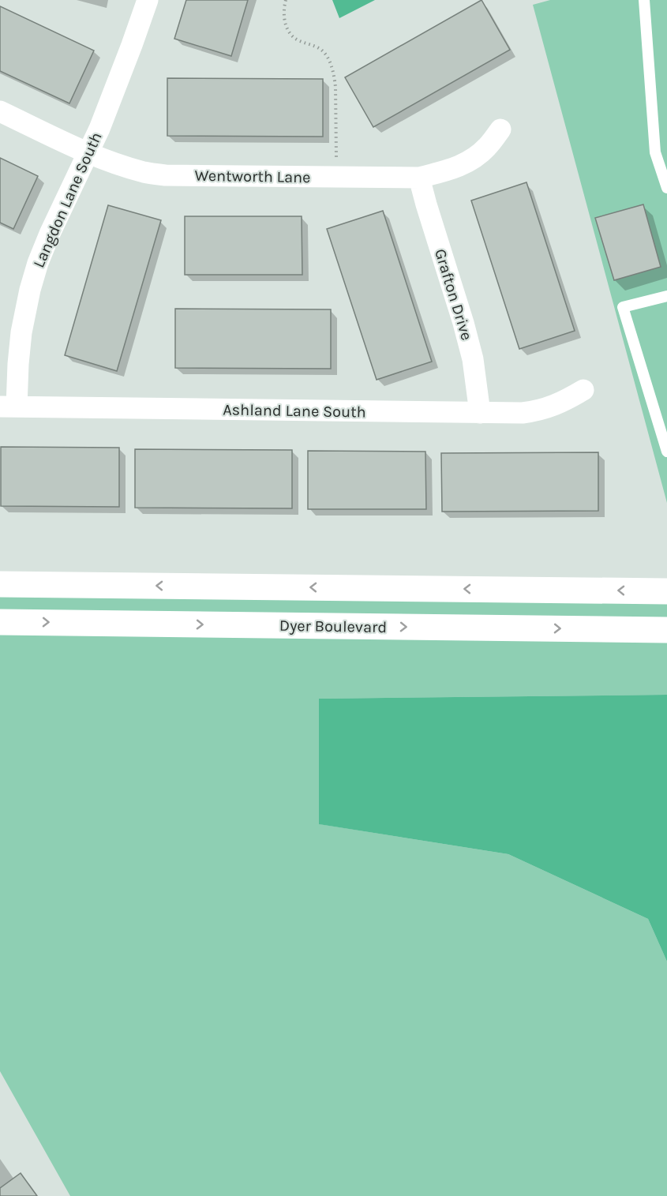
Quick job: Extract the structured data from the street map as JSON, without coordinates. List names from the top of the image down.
{
  "streets": {
    "main road": ["Dyer Boulevard"],
    "street": [
      "Wentworth Lane",
      "Langdon Lane South",
      "Grafton Drive",
      "Ashland Lane South"
    ]
  },
  "crossings": [
    ["Wentworth Lane", "Langdon Lane South"],
    ["Wentworth Lane", "Grafton Drive"],
    ["Langdon Lane South", "Ashland Lane South"],
    ["Grafton Drive", "Ashland Lane South"]
  ]
}
